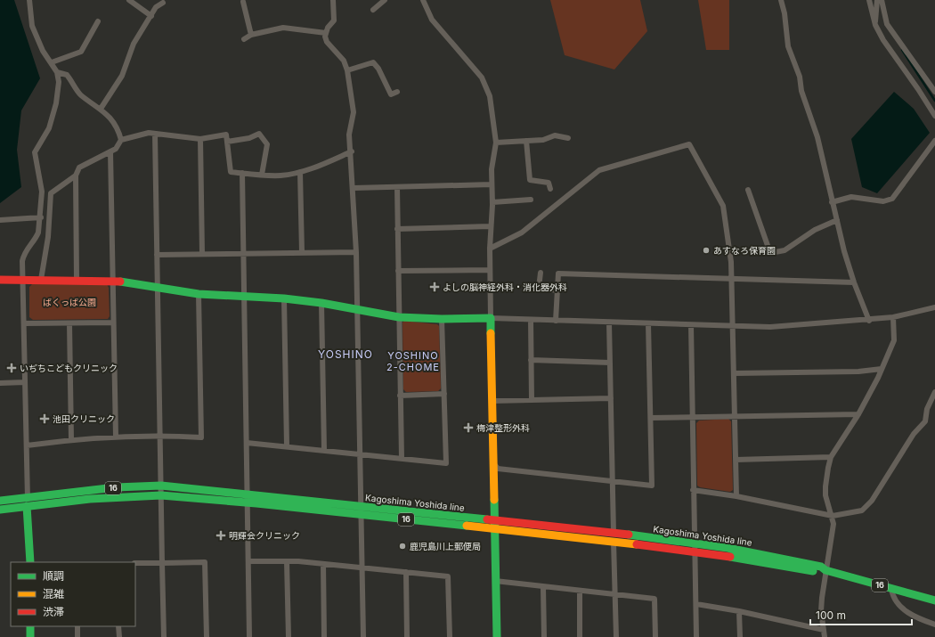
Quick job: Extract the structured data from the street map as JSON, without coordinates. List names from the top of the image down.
{
  "streets": {
    "main road": ["16", "Kagoshima Yoshida line"]
  },
  "districts": ["YOSHINO", "YOSHINO 2-CHOME"],
  "parks": ["ばくっば公園"],
  "places": {
    "other": ["あすなろ保育園", "鹿児島川上郵便局"],
    "health": [
      "よしの脳神経外科・消化器外科",
      "いぢちこどもクリニック",
      "池田クリニック",
      "梅津整形外科",
      "明輝会クリニック"
    ]
  },
  "legend": ["順調", "混雑", "渋滞"],
  "scale_bar": "100 m"
}
